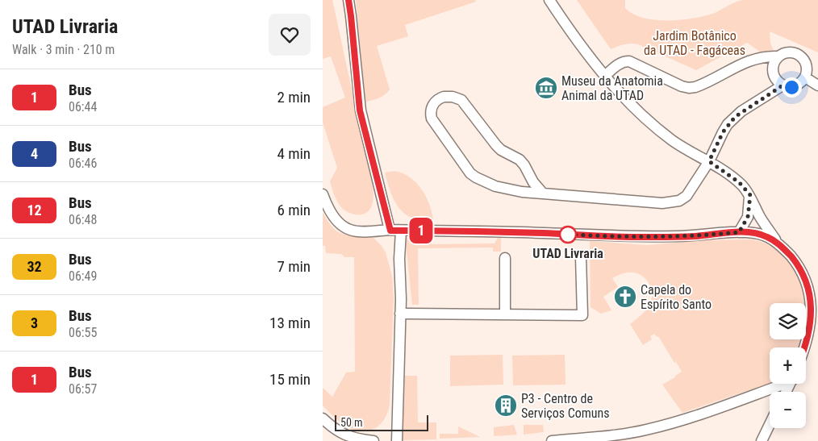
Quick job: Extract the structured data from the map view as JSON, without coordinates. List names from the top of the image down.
{
  "parks": ["Jardim Botânico da UTAD - Fagáceas"],
  "places": {
    "museum": ["Museu da Anatomia Animal da UTAD"],
    "other": ["UTAD Livraria"],
    "church": ["Capela do Espírito Santo"],
    "building": ["P3 - Centro de Serviços Comuns"]
  },
  "lines": ["bus line 1"],
  "scale_bar": "50 m",
  "page": {
    "heading": ["UTAD Livraria", "Walk · 3 min · 210 m"],
    "on_map": "1",
    "list": [
      {
        "mark": "1",
        "name": "Bus",
        "note": "06:44",
        "value": "2 min"
      },
      {
        "mark": "4",
        "name": "Bus",
        "note": "06:46",
        "value": "4 min"
      },
      {
        "mark": "12",
        "name": "Bus",
        "note": "06:48",
        "value": "6 min"
      },
      {
        "mark": "32",
        "name": "Bus",
        "note": "06:49",
        "value": "7 min"
      },
      {
        "mark": "3",
        "name": "Bus",
        "note": "06:55",
        "value": "13 min"
      },
      {
        "mark": "1",
        "name": "Bus",
        "note": "06:57",
        "value": "15 min"
      }
    ],
    "map_buttons": ["+", "−"],
    "scale": "50 m"
  }
}
